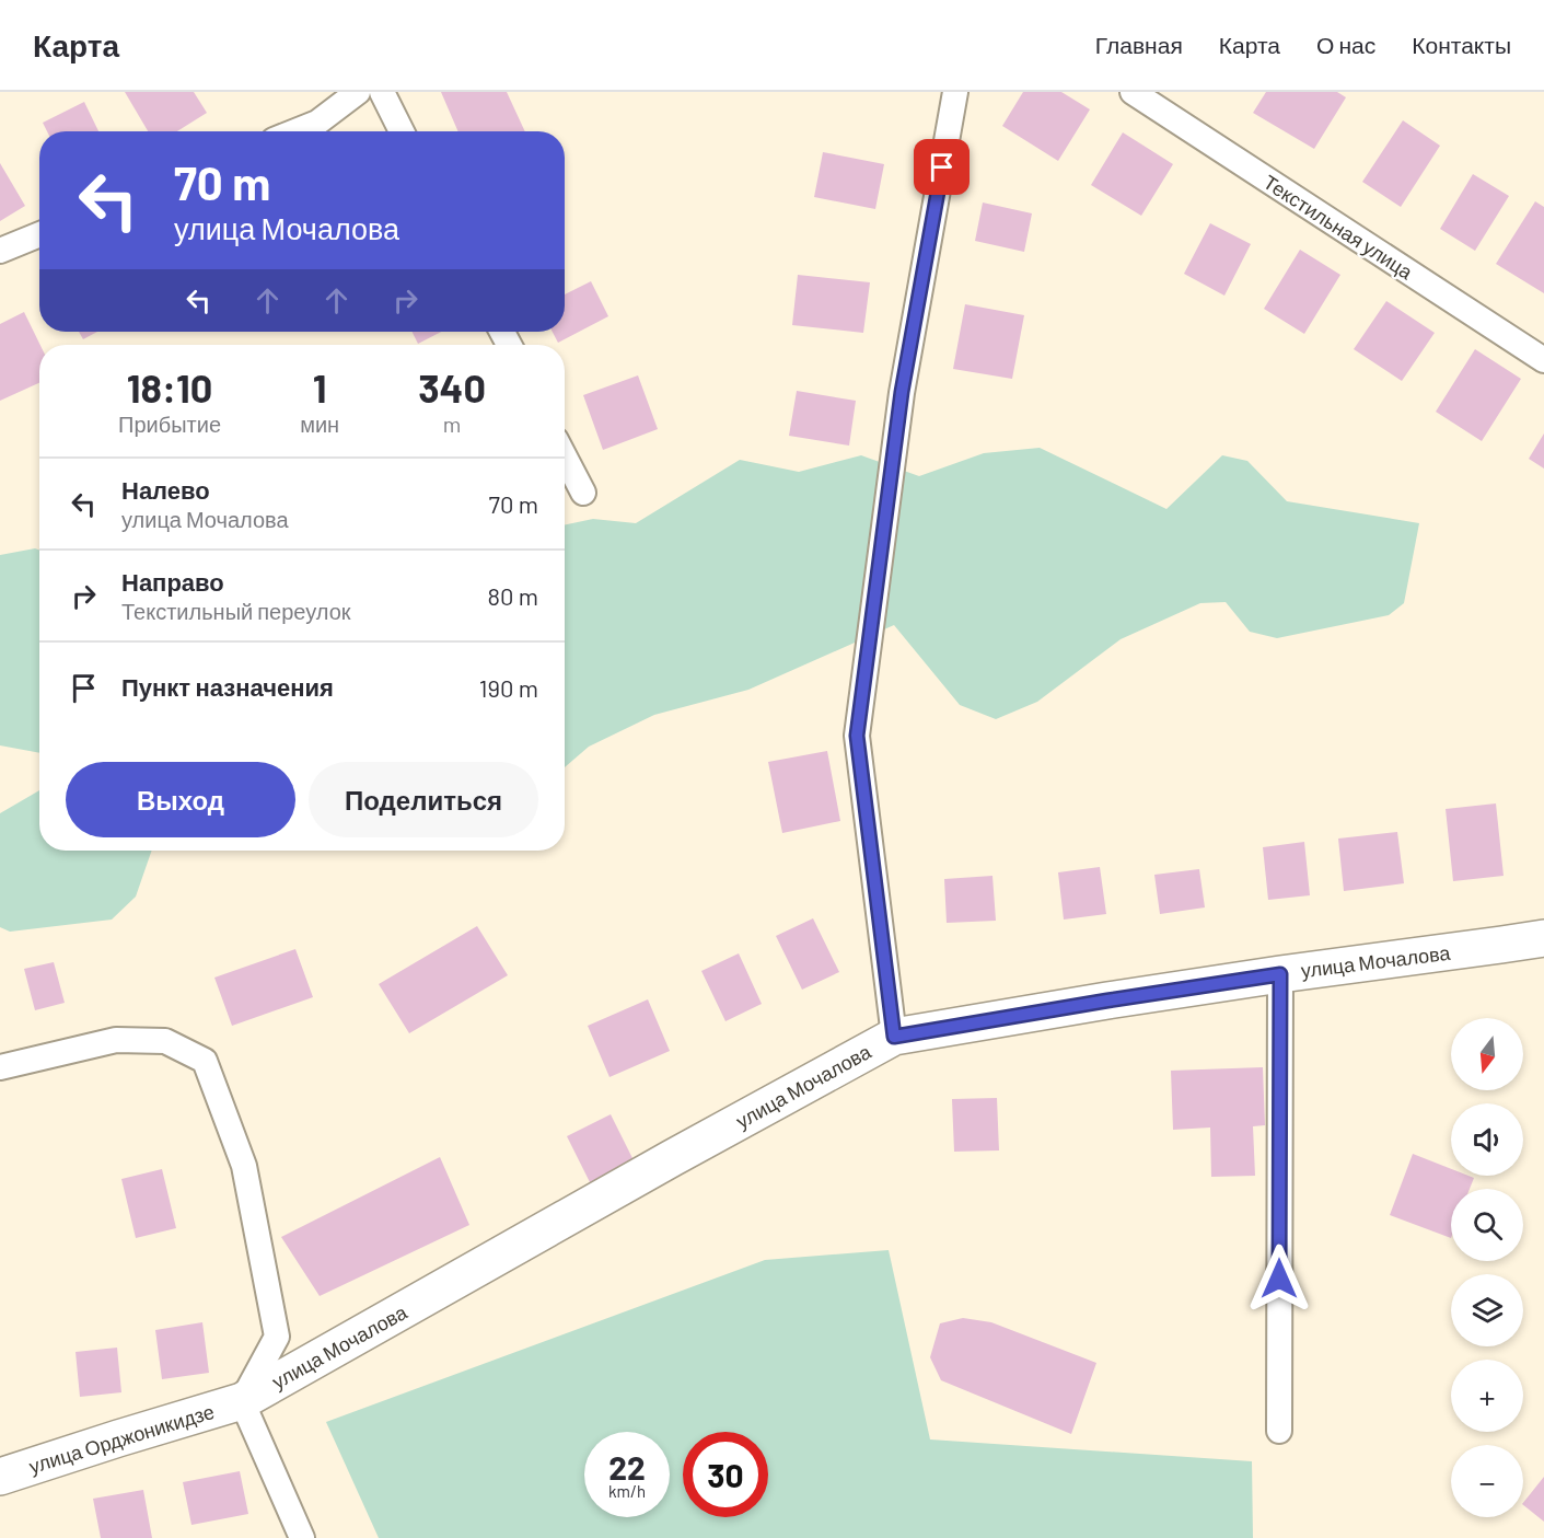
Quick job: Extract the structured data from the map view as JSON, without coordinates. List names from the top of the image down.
{
  "streets": {
    "street": ["Текстильная улица", "улица Мочалова", "улица Орджоникидзе"]
  },
  "crossings": [
    ["улица Мочалова", "улица Орджоникидзе"]
  ],
  "north": "bottom",
  "page": {
    "header": "Карта",
    "nav": [
      "Главная",
      "Карта",
      "О нас",
      "Контакты"
    ],
    "turn": ["70 m", "улица Мочалова"],
    "eta": [
      "18:10",
      "Прибытие",
      "1",
      "мин",
      "340",
      "m"
    ],
    "list": [
      {
        "name": "Налево",
        "note": "улица Мочалова",
        "value": "70 m"
      },
      {
        "name": "Направо",
        "note": "Текстильный переулок",
        "value": "80 m"
      },
      {
        "name": "Пункт назначения",
        "value": "190 m"
      }
    ],
    "buttons": ["Выход", "Поделиться"],
    "map_buttons": ["+", "−"],
    "speed": "22 km/h",
    "limit": "30"
  }
}
